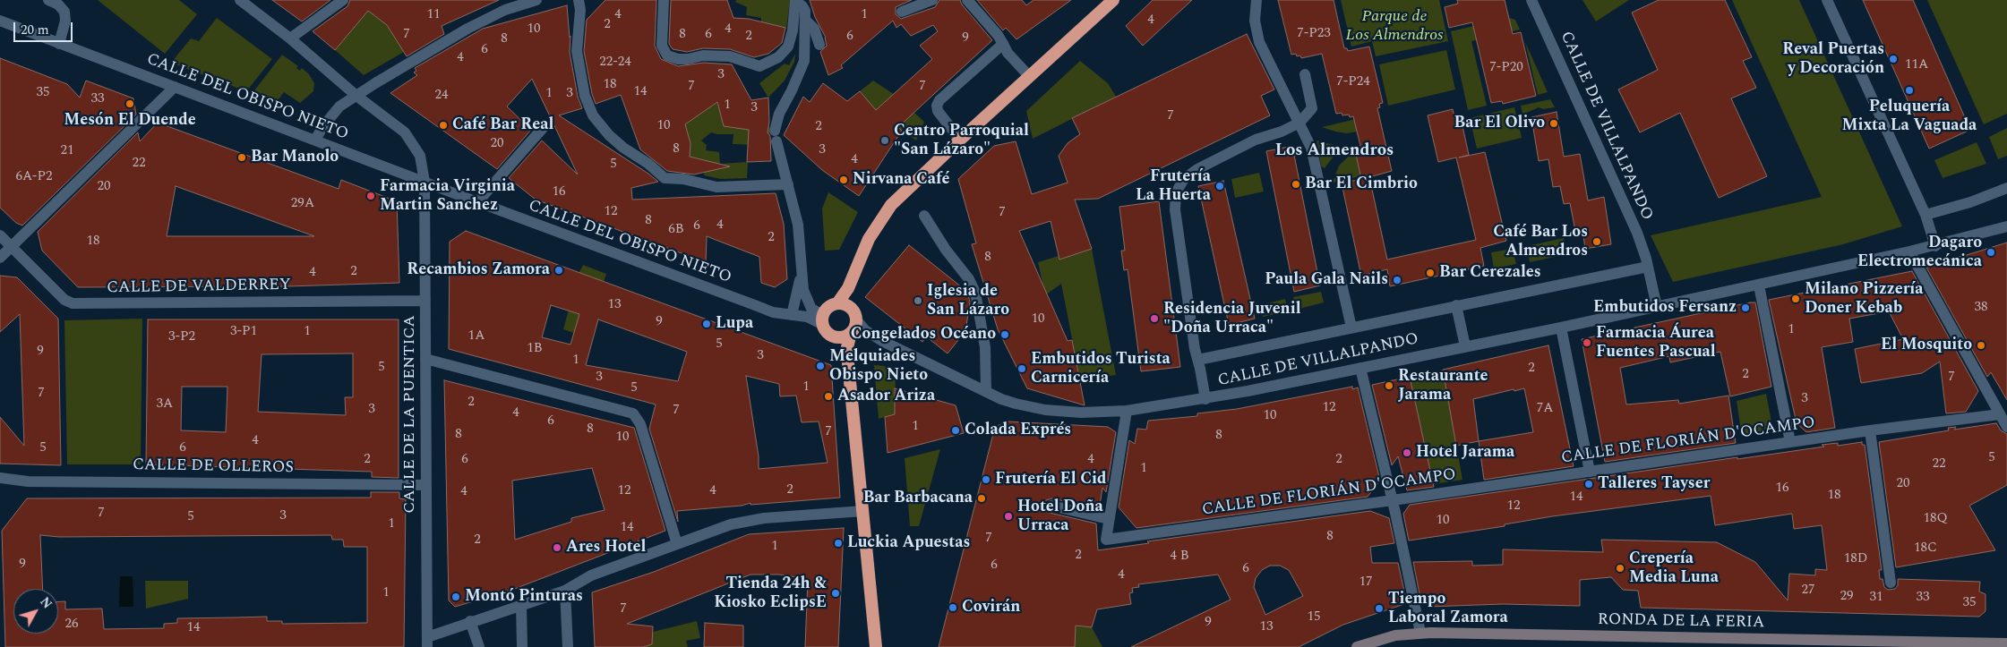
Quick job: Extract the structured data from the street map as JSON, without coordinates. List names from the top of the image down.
{
  "streets": {
    "main road": ["RONDA DE LA FERIA"],
    "street": [
      "CALLE DEL OBISPO NIETO",
      "CALLE DE VILLALPANDO",
      "CALLE DE VALDERREY",
      "CALLE DE LA PUENTICA",
      "CALLE DE FLORIÁN D'OCAMPO",
      "CALLE DE OLLEROS"
    ]
  },
  "crossings": [
    ["CALLE DEL OBISPO NIETO", "CALLE DE LA PUENTICA"],
    ["CALLE DE VILLALPANDO", "CALLE DE FLORIÁN D'OCAMPO"],
    ["CALLE DE VALDERREY", "CALLE DE LA PUENTICA"],
    ["CALLE DE LA PUENTICA", "CALLE DE OLLEROS"]
  ],
  "districts": ["Los Almendros"],
  "parks": ["Parque de Los Almendros"],
  "places": [
    "Reval Puertas y Decoración",
    "Peluquería Mixta La Vaguada",
    "Mesón El Duende",
    "Bar El Olivo",
    "Café Bar Real",
    "Centro Parroquial \"San Lázaro\"",
    "Bar Manolo",
    "Nirvana Café",
    "Bar El Cimbrio",
    "Frutería La Huerta",
    "Farmacia Virginia Martin Sanchez",
    "Café Bar Los Almendros",
    "Dagaro Electromecánica",
    "Recambios Zamora",
    "Bar Cerezales",
    "Paula Gala Nails",
    "Milano Pizzería Doner Kebab",
    "Iglesia de San Lázaro",
    "Embutidos Fersanz",
    "Residencia Juvenil \"Doña Urraca\"",
    "Lupa",
    "Congelados Océano",
    "Farmacia Áurea Fuentes Pascual",
    "El Mosquito",
    "Melquiades Obispo Nieto",
    "Embutidos Turista Carnicería",
    "Restaurante Jarama",
    "Asador Ariza",
    "Colada Exprés",
    "Hotel Jarama",
    "Frutería El Cid",
    "Talleres Tayser",
    "Bar Barbacana",
    "Hotel Doña Urraca",
    "Luckia Apuestas",
    "Ares Hotel",
    "Crepería Media Luna",
    "Tienda 24h & Kiosko EclipsE",
    "Montó Pinturas",
    "Covirán",
    "Tiempo Laboral Zamora"
  ],
  "house_numbers": [
    "11",
    "4",
    "1",
    "4",
    "2",
    "10",
    "4",
    "7-P23",
    "7",
    "8",
    "6",
    "2",
    "6",
    "9",
    "8",
    "6",
    "4",
    "22-24",
    "11A",
    "7-P20",
    "3",
    "7-P24",
    "18",
    "7",
    "7",
    "14",
    "35",
    "1",
    "3",
    "24",
    "33",
    "1",
    "3",
    "7",
    "10",
    "2",
    "20",
    "8",
    "3",
    "21",
    "4",
    "22",
    "5",
    "6A-P2",
    "20",
    "16",
    "29A",
    "12",
    "7",
    "8",
    "4",
    "6",
    "6B",
    "2",
    "18",
    "8",
    "2",
    "4",
    "13",
    "38",
    "10",
    "9",
    "1",
    "3-P1",
    "1",
    "1A",
    "3-P2",
    "5",
    "1B",
    "9",
    "3",
    "1",
    "5",
    "2",
    "2",
    "3",
    "7",
    "1",
    "5",
    "7",
    "3",
    "2",
    "3A",
    "12",
    "7A",
    "3",
    "7",
    "4",
    "10",
    "6",
    "1",
    "8",
    "7",
    "8",
    "8",
    "10",
    "4",
    "5",
    "6",
    "5",
    "2",
    "6",
    "4",
    "2",
    "22",
    "1",
    "20",
    "16",
    "2",
    "12",
    "4",
    "4",
    "18",
    "14",
    "12",
    "7",
    "3",
    "5",
    "18Q",
    "10",
    "1",
    "14",
    "8",
    "7",
    "2",
    "1",
    "18C",
    "2",
    "4 B",
    "18D",
    "9",
    "6",
    "6",
    "4",
    "17",
    "27",
    "1",
    "29",
    "31",
    "33",
    "35",
    "7",
    "15",
    "9",
    "26",
    "13",
    "14"
  ],
  "scale_bar": "20 m",
  "north": "top right"
}
